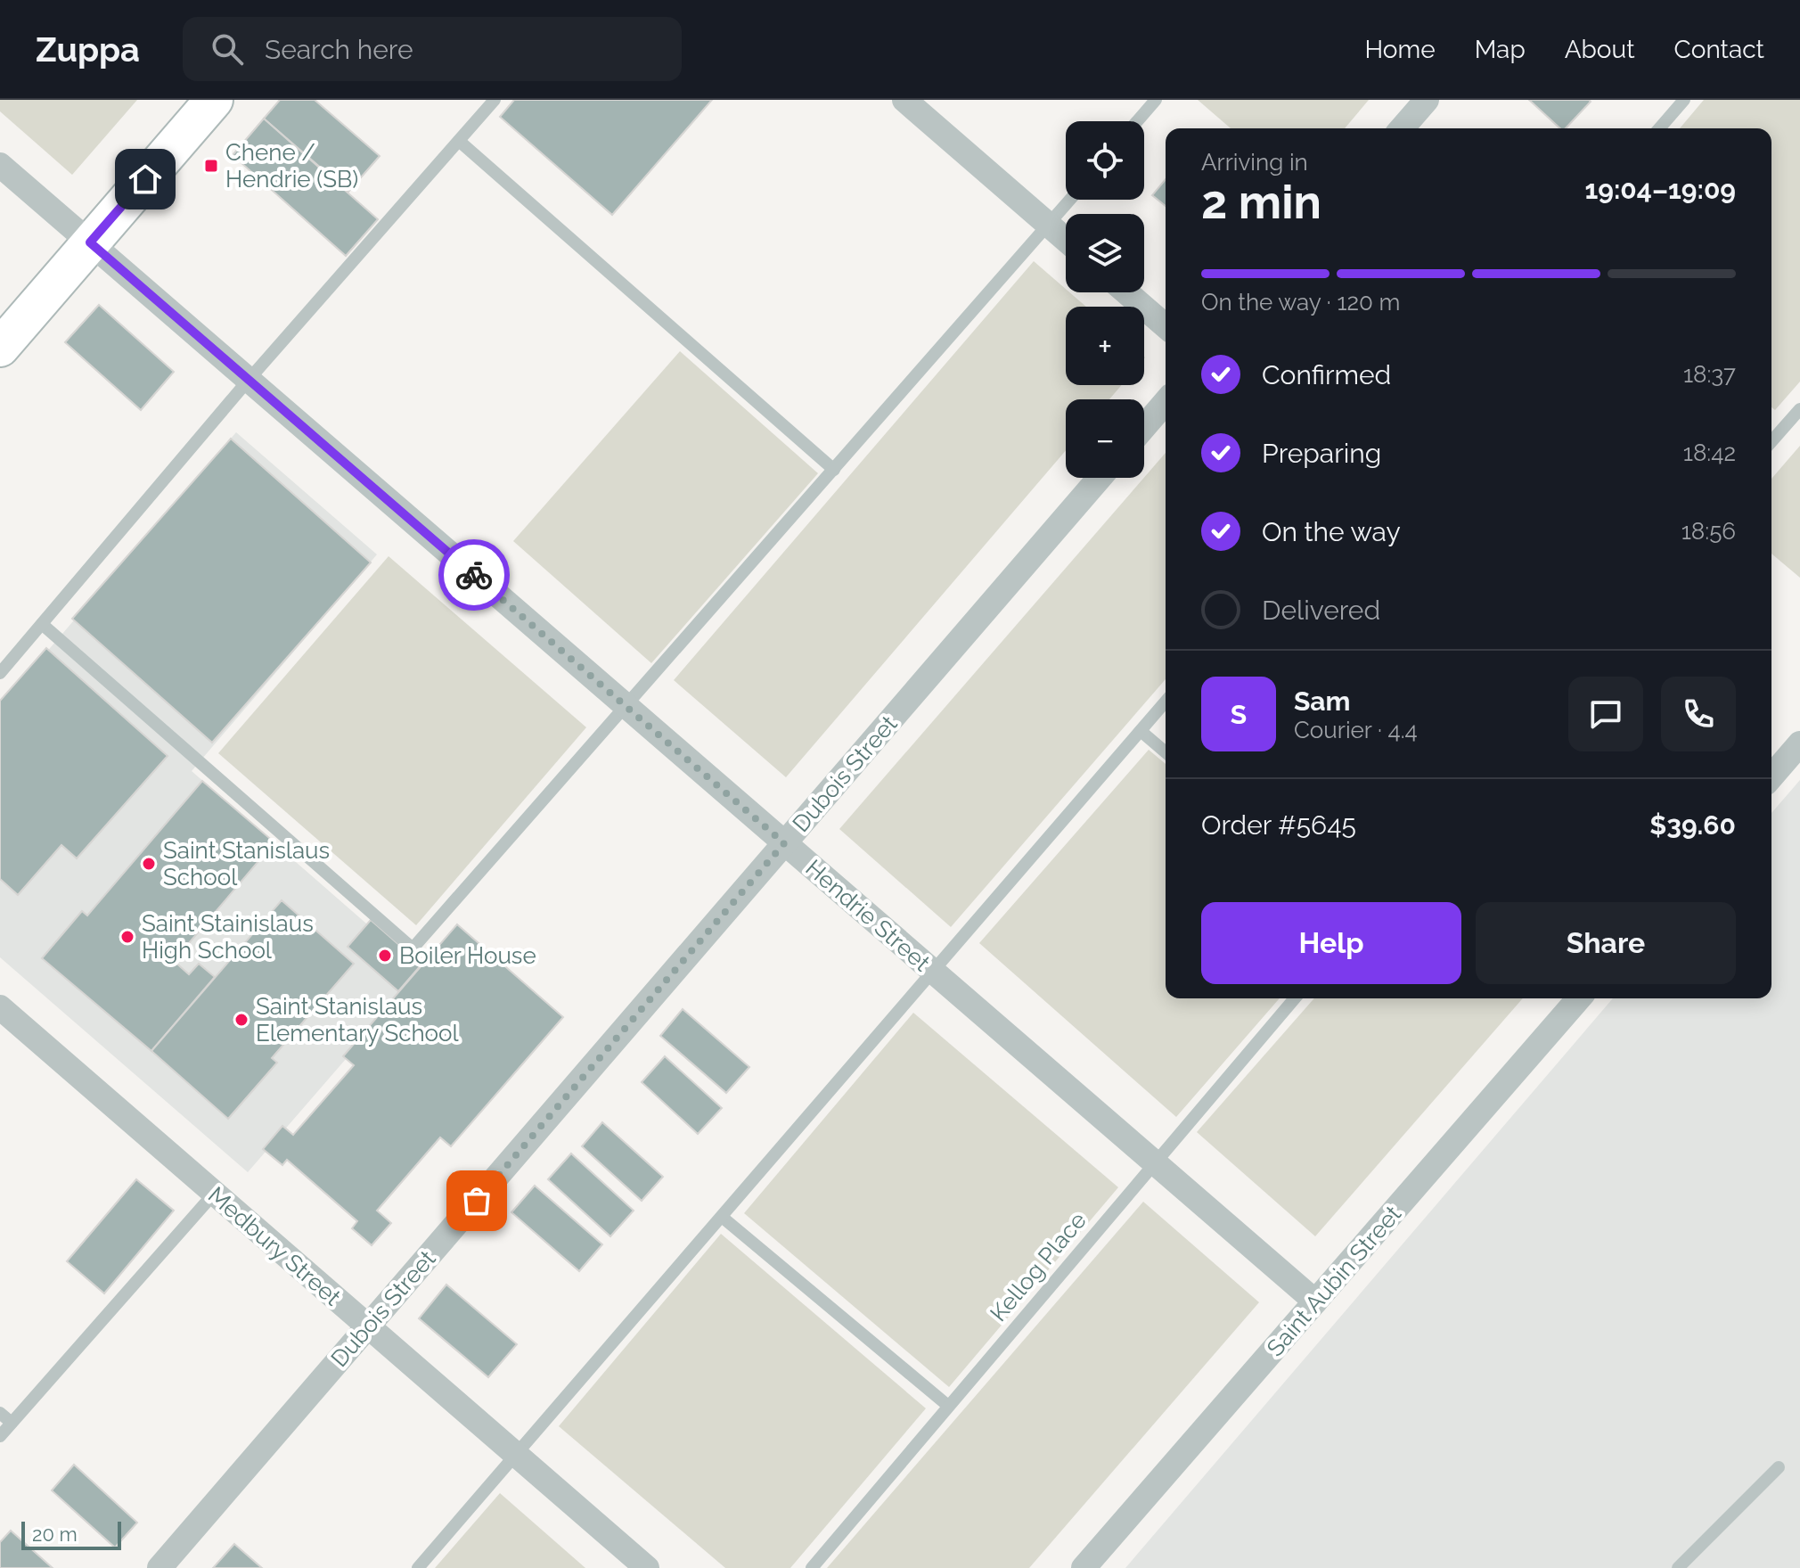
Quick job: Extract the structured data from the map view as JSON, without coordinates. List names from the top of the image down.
{
  "streets": {
    "street": [
      "Dubois Street",
      "Hendrie Street",
      "Medbury Street",
      "Saint Aubin Street"
    ],
    "lane": ["Kellog Place"]
  },
  "crossings": [
    ["Dubois Street", "Hendrie Street"],
    ["Dubois Street", "Medbury Street"],
    ["Hendrie Street", "Kellog Place"],
    ["Hendrie Street", "Saint Aubin Street"]
  ],
  "places": {
    "transit": ["Chene / Hendrie (SB)"],
    "other": [
      "Saint Stanislaus School",
      "Saint Stainislaus High School",
      "Boiler House",
      "Saint Stanislaus Elementary School"
    ]
  },
  "scale_bar": "20 m",
  "page": {
    "header": "Zuppa",
    "search": "Search here",
    "nav": [
      "Home",
      "Map",
      "About",
      "Contact"
    ],
    "map_buttons": ["+", "−"],
    "heading": ["2 min", "Arriving in", "19:04–19:09"],
    "panel": [
      "Sam",
      "Courier · 4.4",
      "Order #5645",
      "$39.60"
    ],
    "bar": "On the way · 120 m",
    "list": [
      ["Confirmed", "18:37"],
      ["Preparing", "18:42"],
      ["On the way", "18:56"],
      "Delivered"
    ],
    "round": "S",
    "buttons": ["Help", "Share"],
    "scale": "20 m"
  }
}
